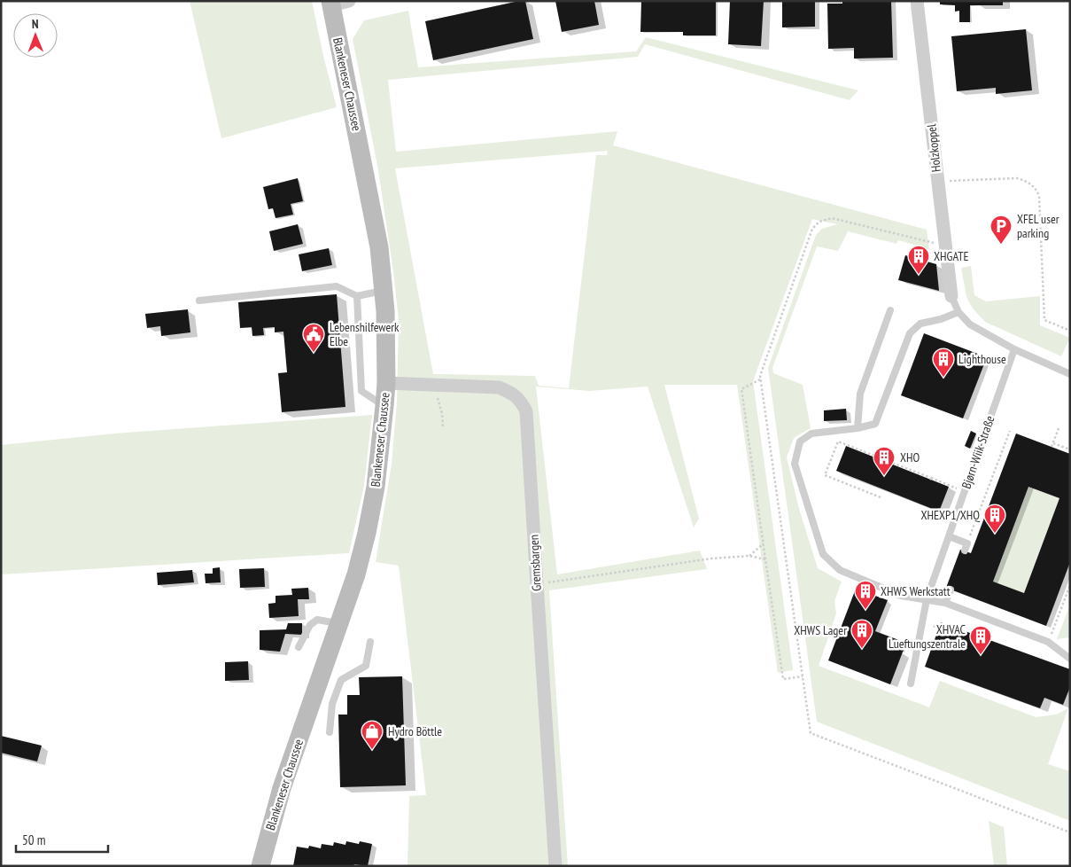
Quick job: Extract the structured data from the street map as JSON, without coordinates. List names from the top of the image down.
{
  "streets": {
    "main road": ["Blankeneser Chaussee"],
    "street": ["Holzkoppel", "Gremsbargen"],
    "lane": ["Bjørn-Wiik-Straße"]
  },
  "crossings": [
    ["Blankeneser Chaussee", "Gremsbargen"]
  ],
  "places": {
    "parking": ["XFEL user parking"],
    "building": [
      "XHGATE",
      "Lighthouse",
      "XHO",
      "XHEXP1/XHQ",
      "XHWS Werkstatt",
      "XHWS Lager",
      "XHVAC Lueftungszentrale"
    ],
    "public building": ["Lebenshilfewerk Elbe"],
    "shop": ["Hydro Böttle"]
  },
  "scale_bar": "50 m",
  "north": "top"
}
